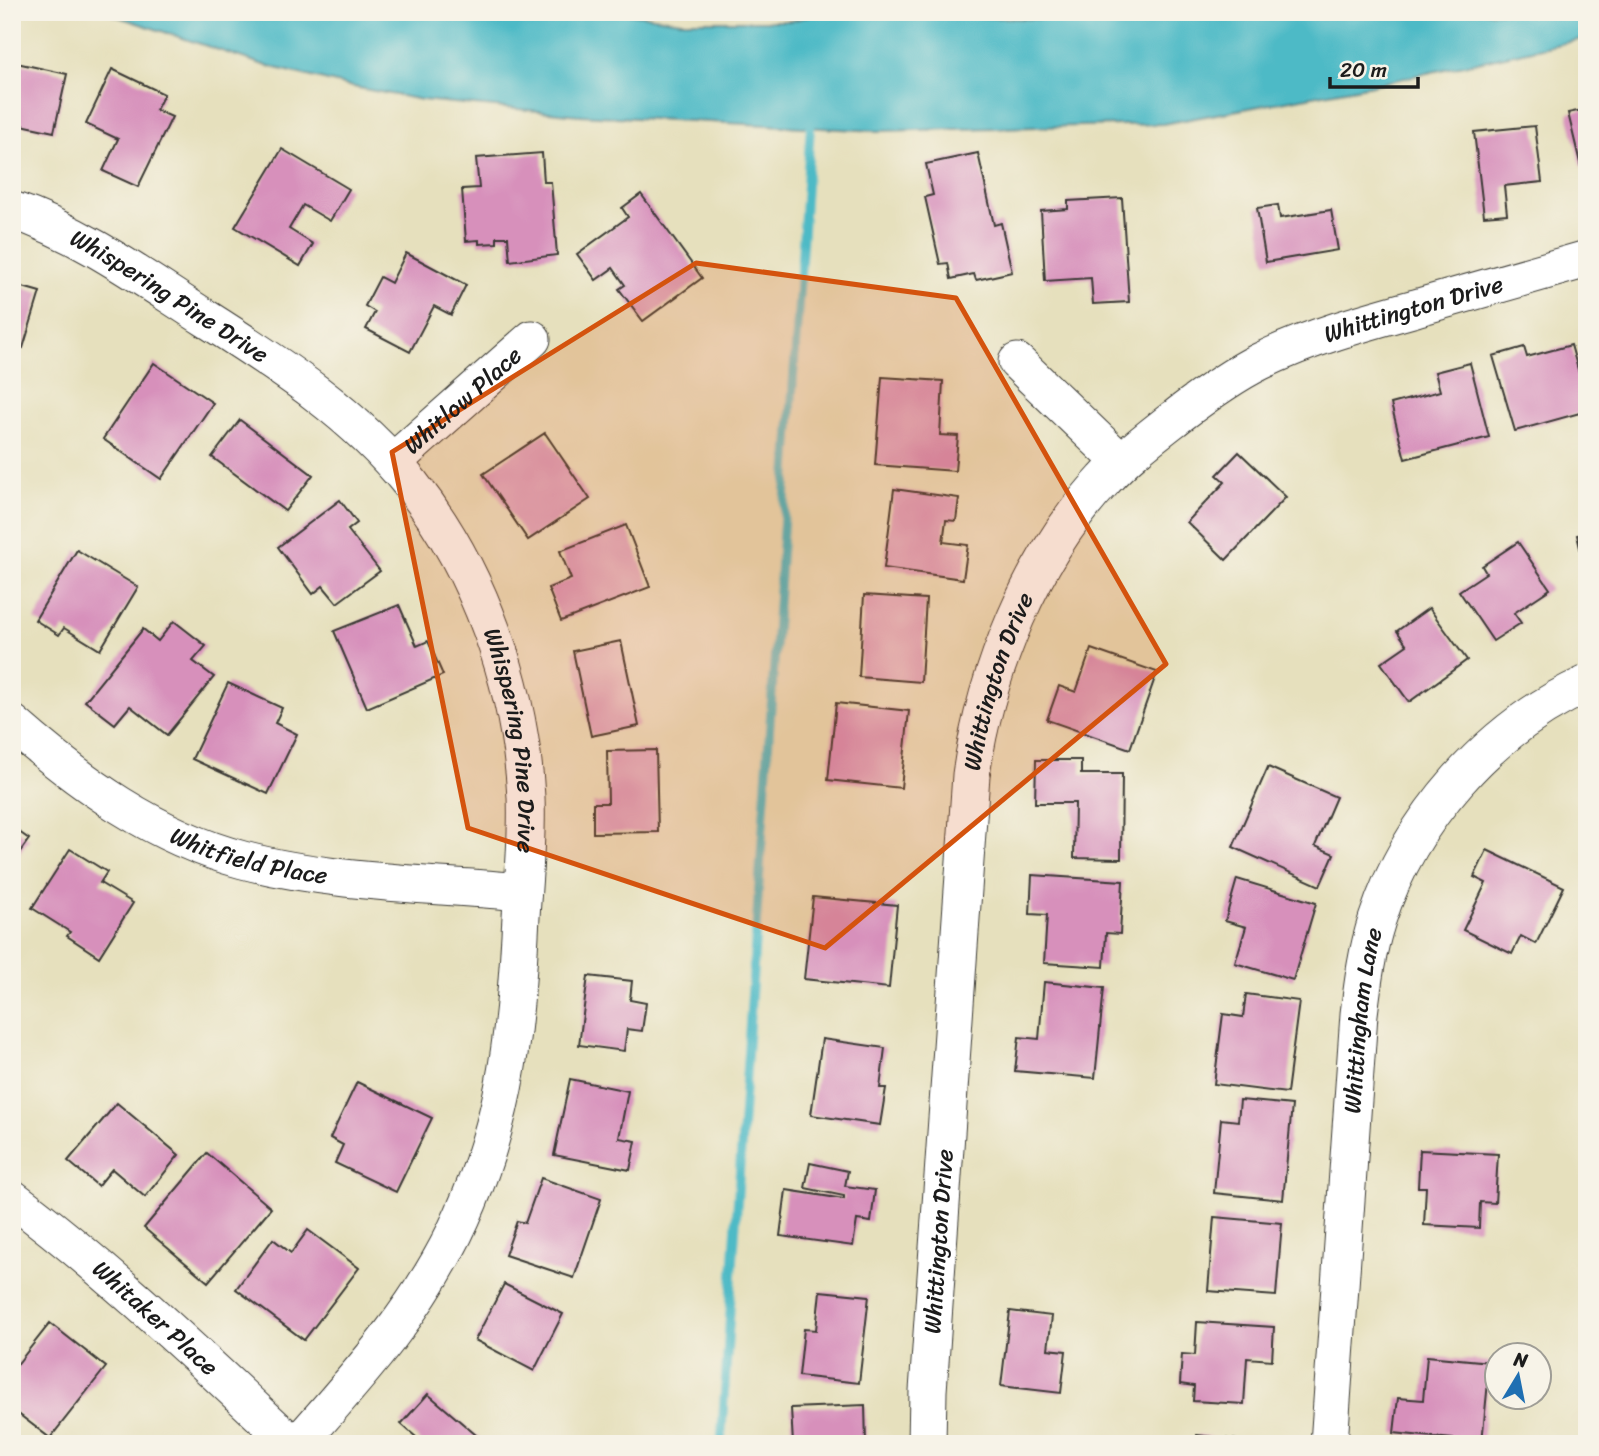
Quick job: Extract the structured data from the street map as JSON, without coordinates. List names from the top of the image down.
{
  "streets": {
    "street": [
      "Whispering Pine Drive",
      "Whittington Drive",
      "Whitlow Place",
      "Whitfield Place",
      "Whittingham Lane",
      "Whitaker Place"
    ]
  },
  "crossings": [
    ["Whispering Pine Drive", "Whitlow Place"],
    ["Whispering Pine Drive", "Whitfield Place"]
  ],
  "scale_bar": "20 m",
  "north": "top"
}
